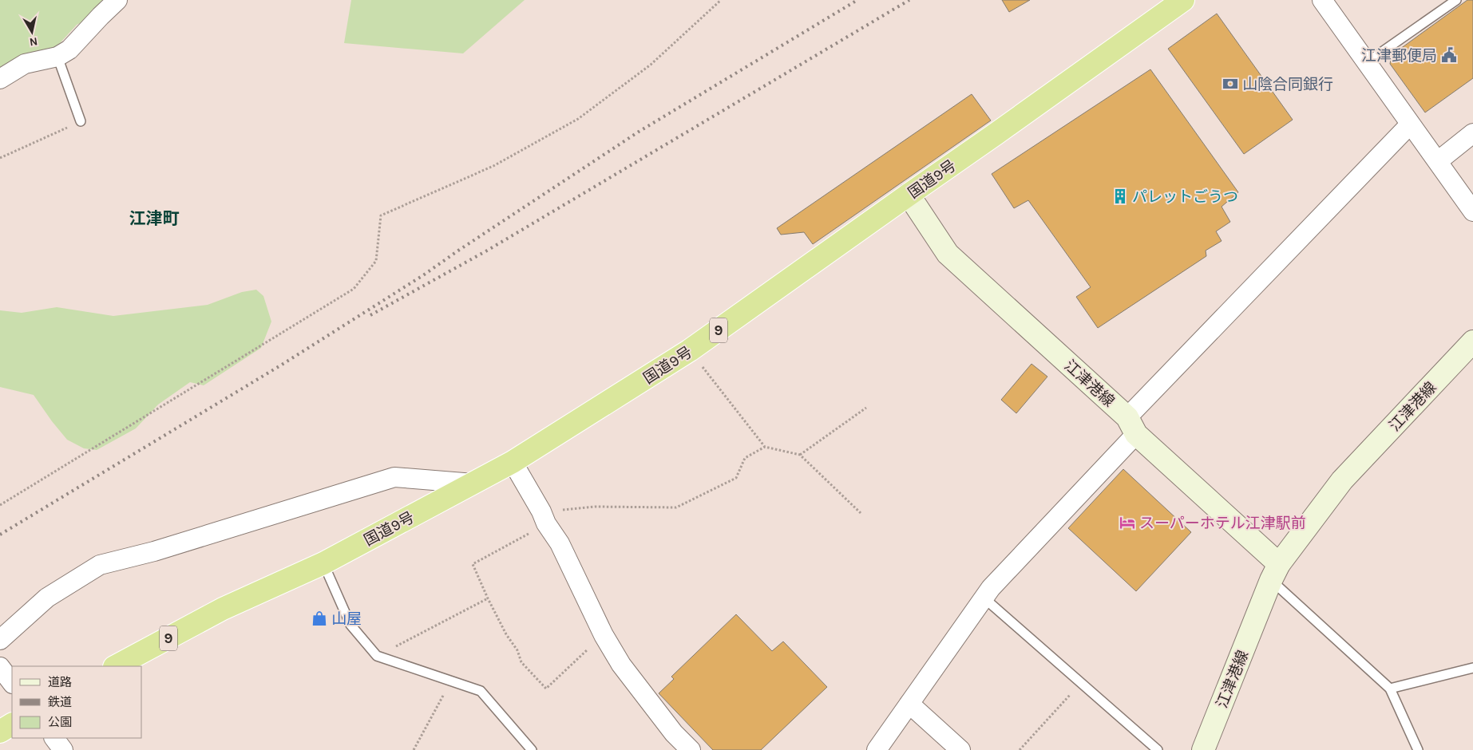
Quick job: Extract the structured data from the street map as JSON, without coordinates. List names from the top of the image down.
{
  "streets": {
    "highway": ["国道9号", "9"],
    "main road": ["江津港線"]
  },
  "crossings": [
    ["国道9号", "江津港線"]
  ],
  "districts": ["江津町"],
  "places": {
    "public building": ["江津郵便局"],
    "bank": ["山陰合同銀行"],
    "building": ["パレットごうつ"],
    "hotel": ["スーパーホテル江津駅前"],
    "shop": ["山屋"]
  },
  "legend": ["道路", "鉄道", "公園"],
  "north": "bottom"
}
